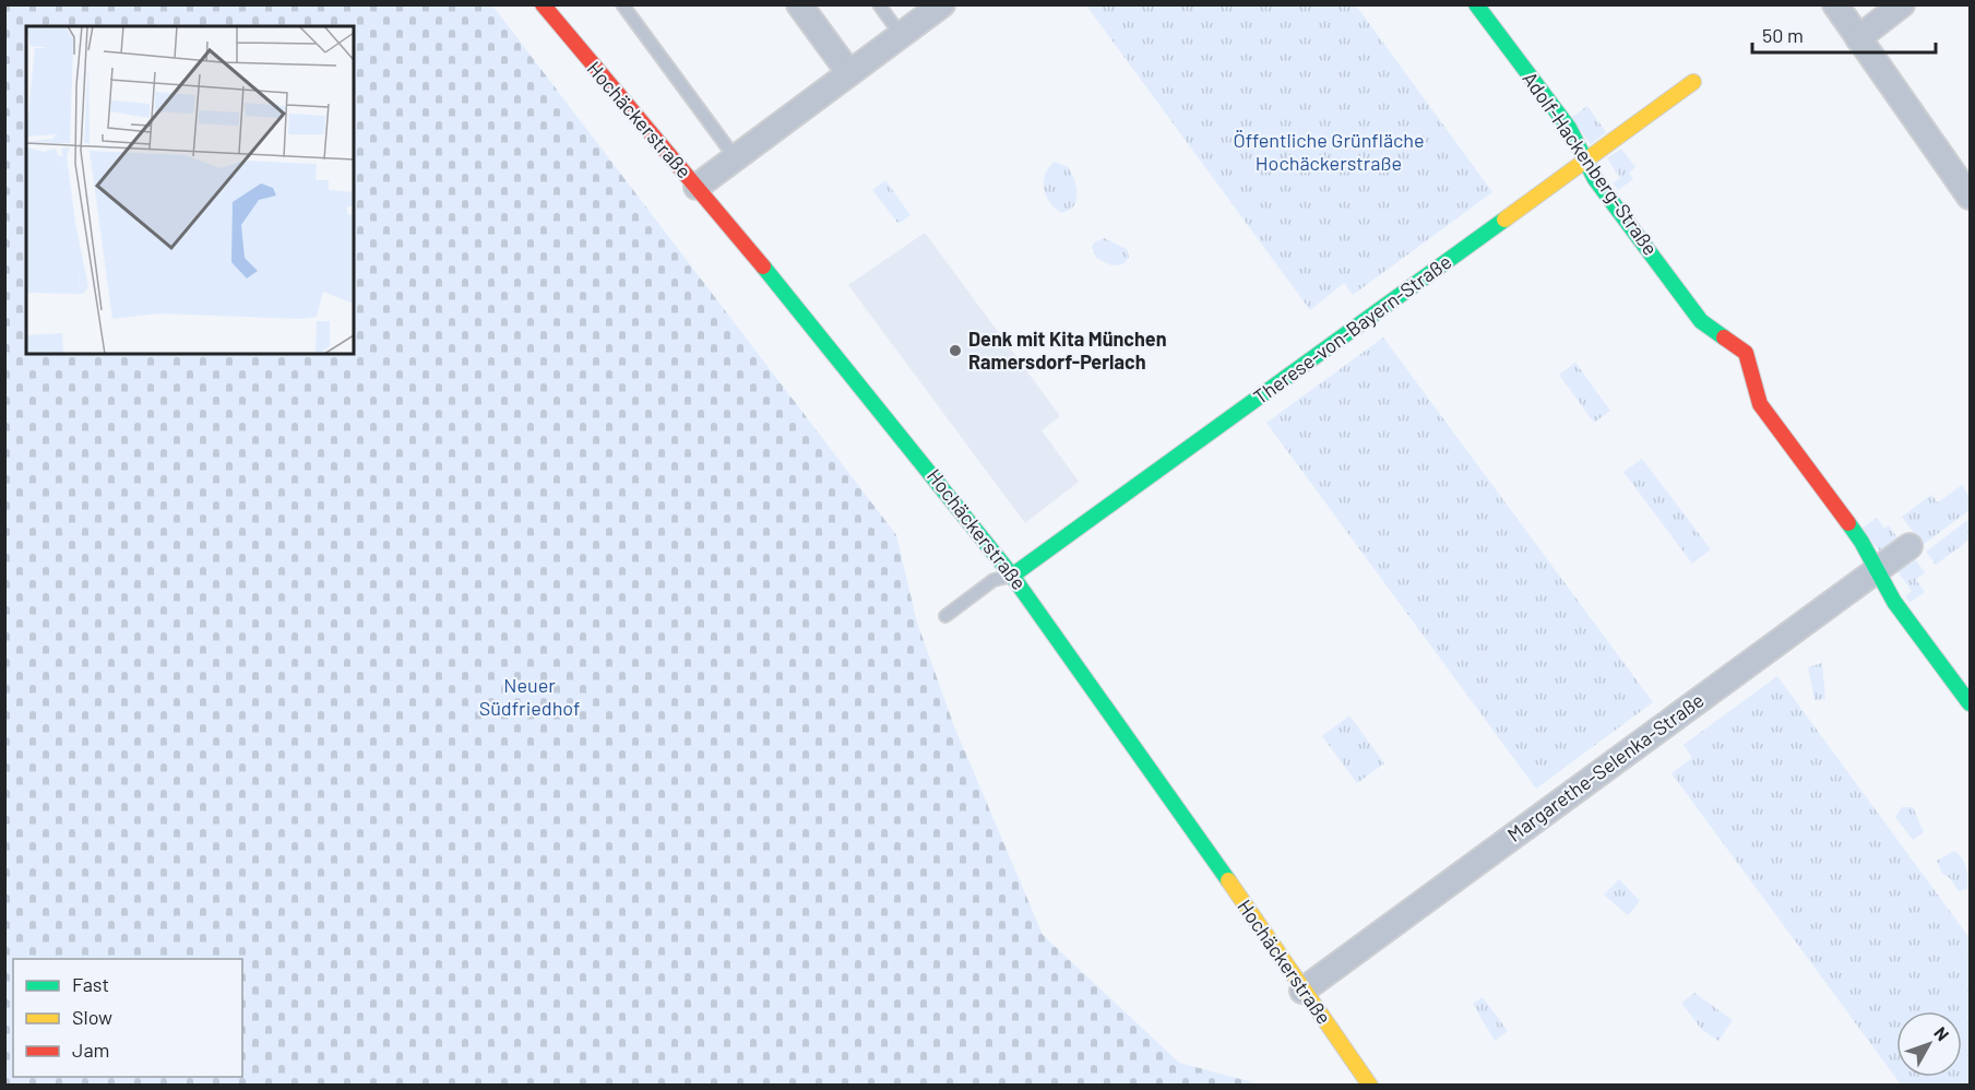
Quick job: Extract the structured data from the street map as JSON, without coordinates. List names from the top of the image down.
{
  "streets": {
    "street": [
      "Hochäckerstraße",
      "Adolf-Hackenberg-Straße",
      "Therese-von-Bayern-Straße",
      "Margarethe-Selenka-Straße"
    ]
  },
  "crossings": [
    ["Hochäckerstraße", "Therese-von-Bayern-Straße"],
    ["Hochäckerstraße", "Margarethe-Selenka-Straße"],
    ["Adolf-Hackenberg-Straße", "Therese-von-Bayern-Straße"],
    ["Adolf-Hackenberg-Straße", "Margarethe-Selenka-Straße"]
  ],
  "parks": ["Öffentliche Grünfläche Hochäckerstraße", "Neuer Südfriedhof"],
  "places": ["Denk mit Kita München Ramersdorf-Perlach"],
  "legend": ["Fast", "Slow", "Jam"],
  "scale_bar": "50 m",
  "north": "top right"
}
